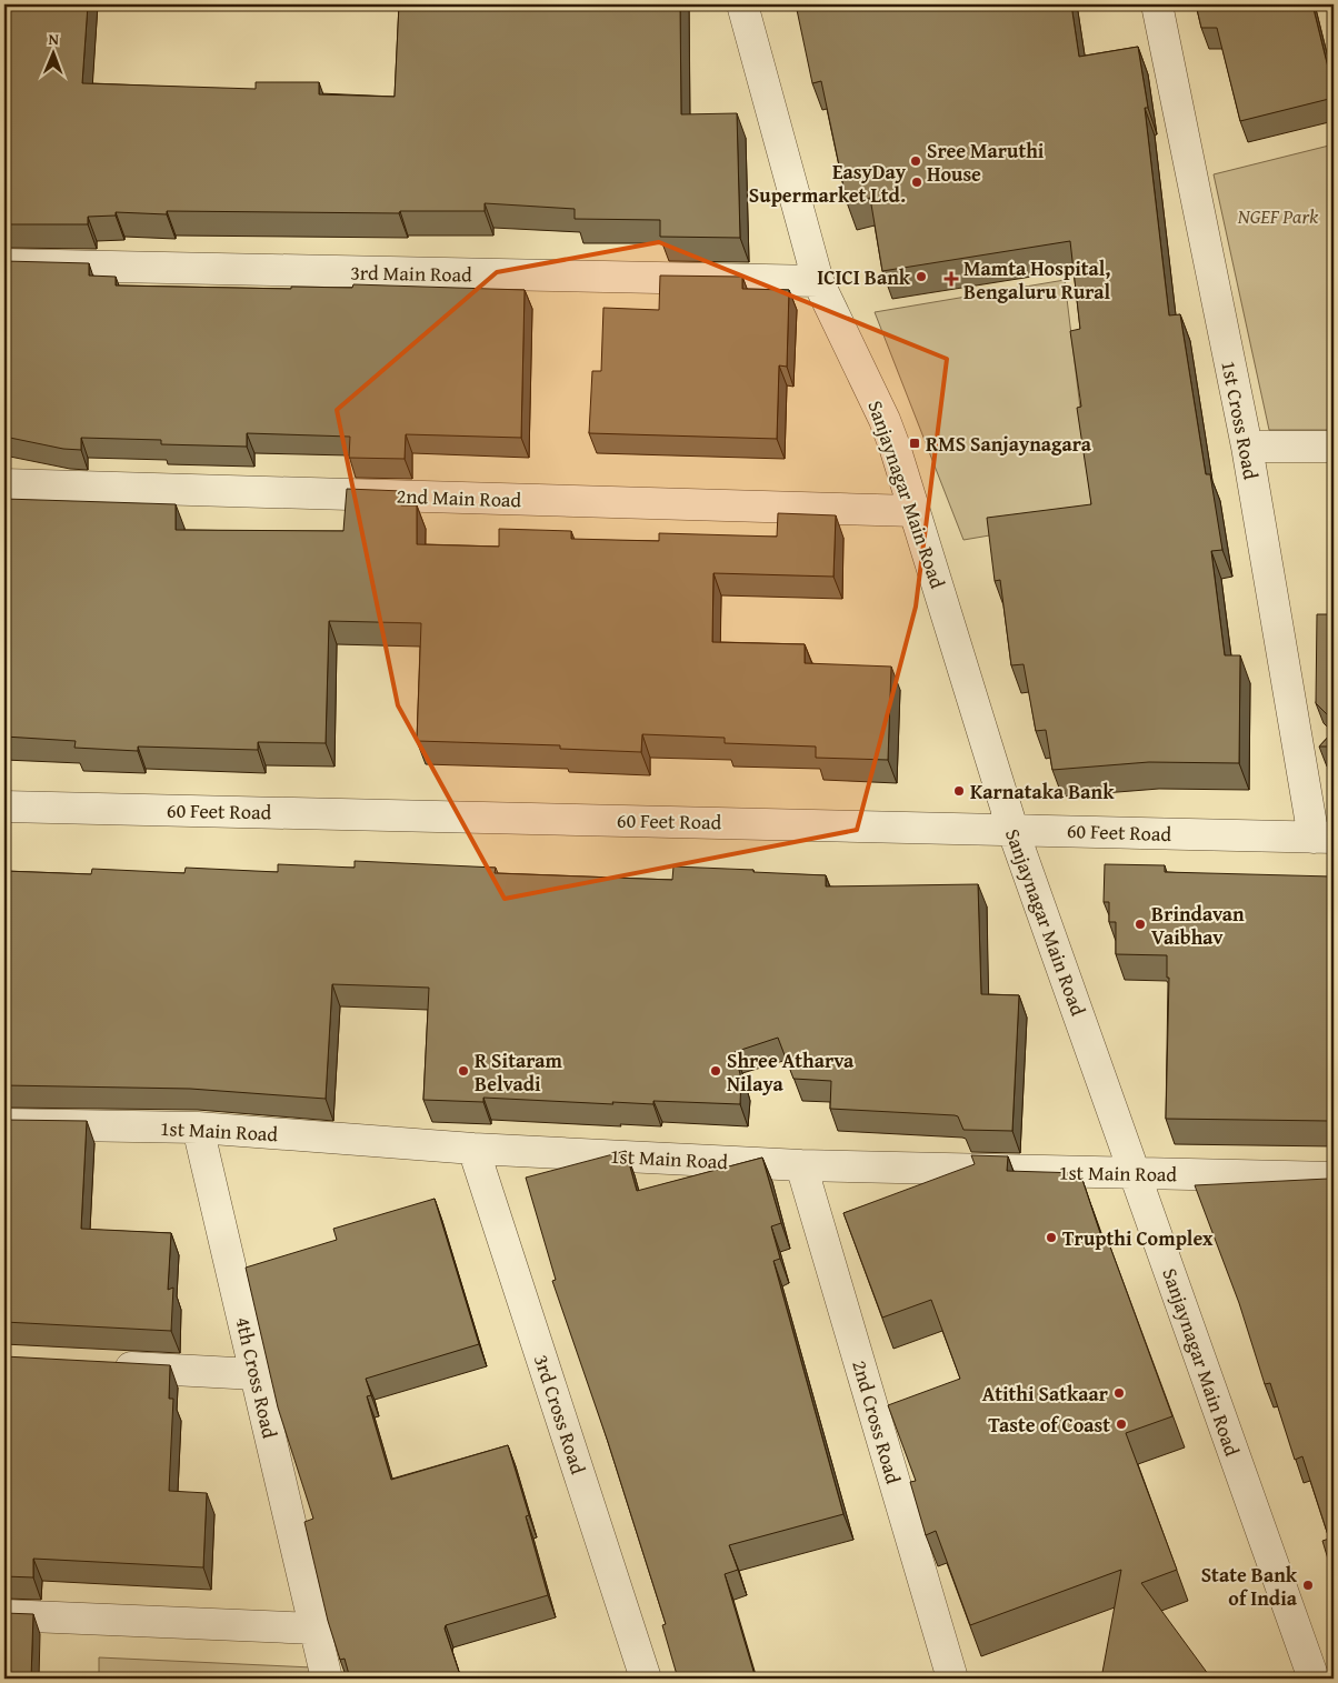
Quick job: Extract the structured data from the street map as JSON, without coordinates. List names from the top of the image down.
{
  "streets": {
    "street": [
      "3rd Main Road",
      "1st Cross Road",
      "Sanjaynagar Main Road",
      "2nd Main Road",
      "60 Feet Road",
      "1st Main Road",
      "4th Cross Road",
      "3rd Cross Road",
      "2nd Cross Road"
    ]
  },
  "crossings": [
    ["3rd Main Road", "Sanjaynagar Main Road"],
    ["1st Cross Road", "60 Feet Road"],
    ["Sanjaynagar Main Road", "2nd Main Road"],
    ["Sanjaynagar Main Road", "60 Feet Road"],
    ["Sanjaynagar Main Road", "1st Main Road"],
    ["1st Main Road", "4th Cross Road"],
    ["1st Main Road", "3rd Cross Road"],
    ["1st Main Road", "2nd Cross Road"]
  ],
  "parks": ["NGEF Park"],
  "places": {
    "other": [
      "Sree Maruthi House",
      "EasyDay Supermarket Ltd.",
      "ICICI Bank",
      "Karnataka Bank",
      "Brindavan Vaibhav",
      "R Sitaram Belvadi",
      "Shree Atharva Nilaya",
      "Trupthi Complex",
      "Atithi Satkaar",
      "Taste of Coast",
      "State Bank of India"
    ],
    "health": ["Mamta Hospital, Bengaluru Rural"],
    "transit": ["RMS Sanjaynagara"]
  },
  "north": "top"
}
